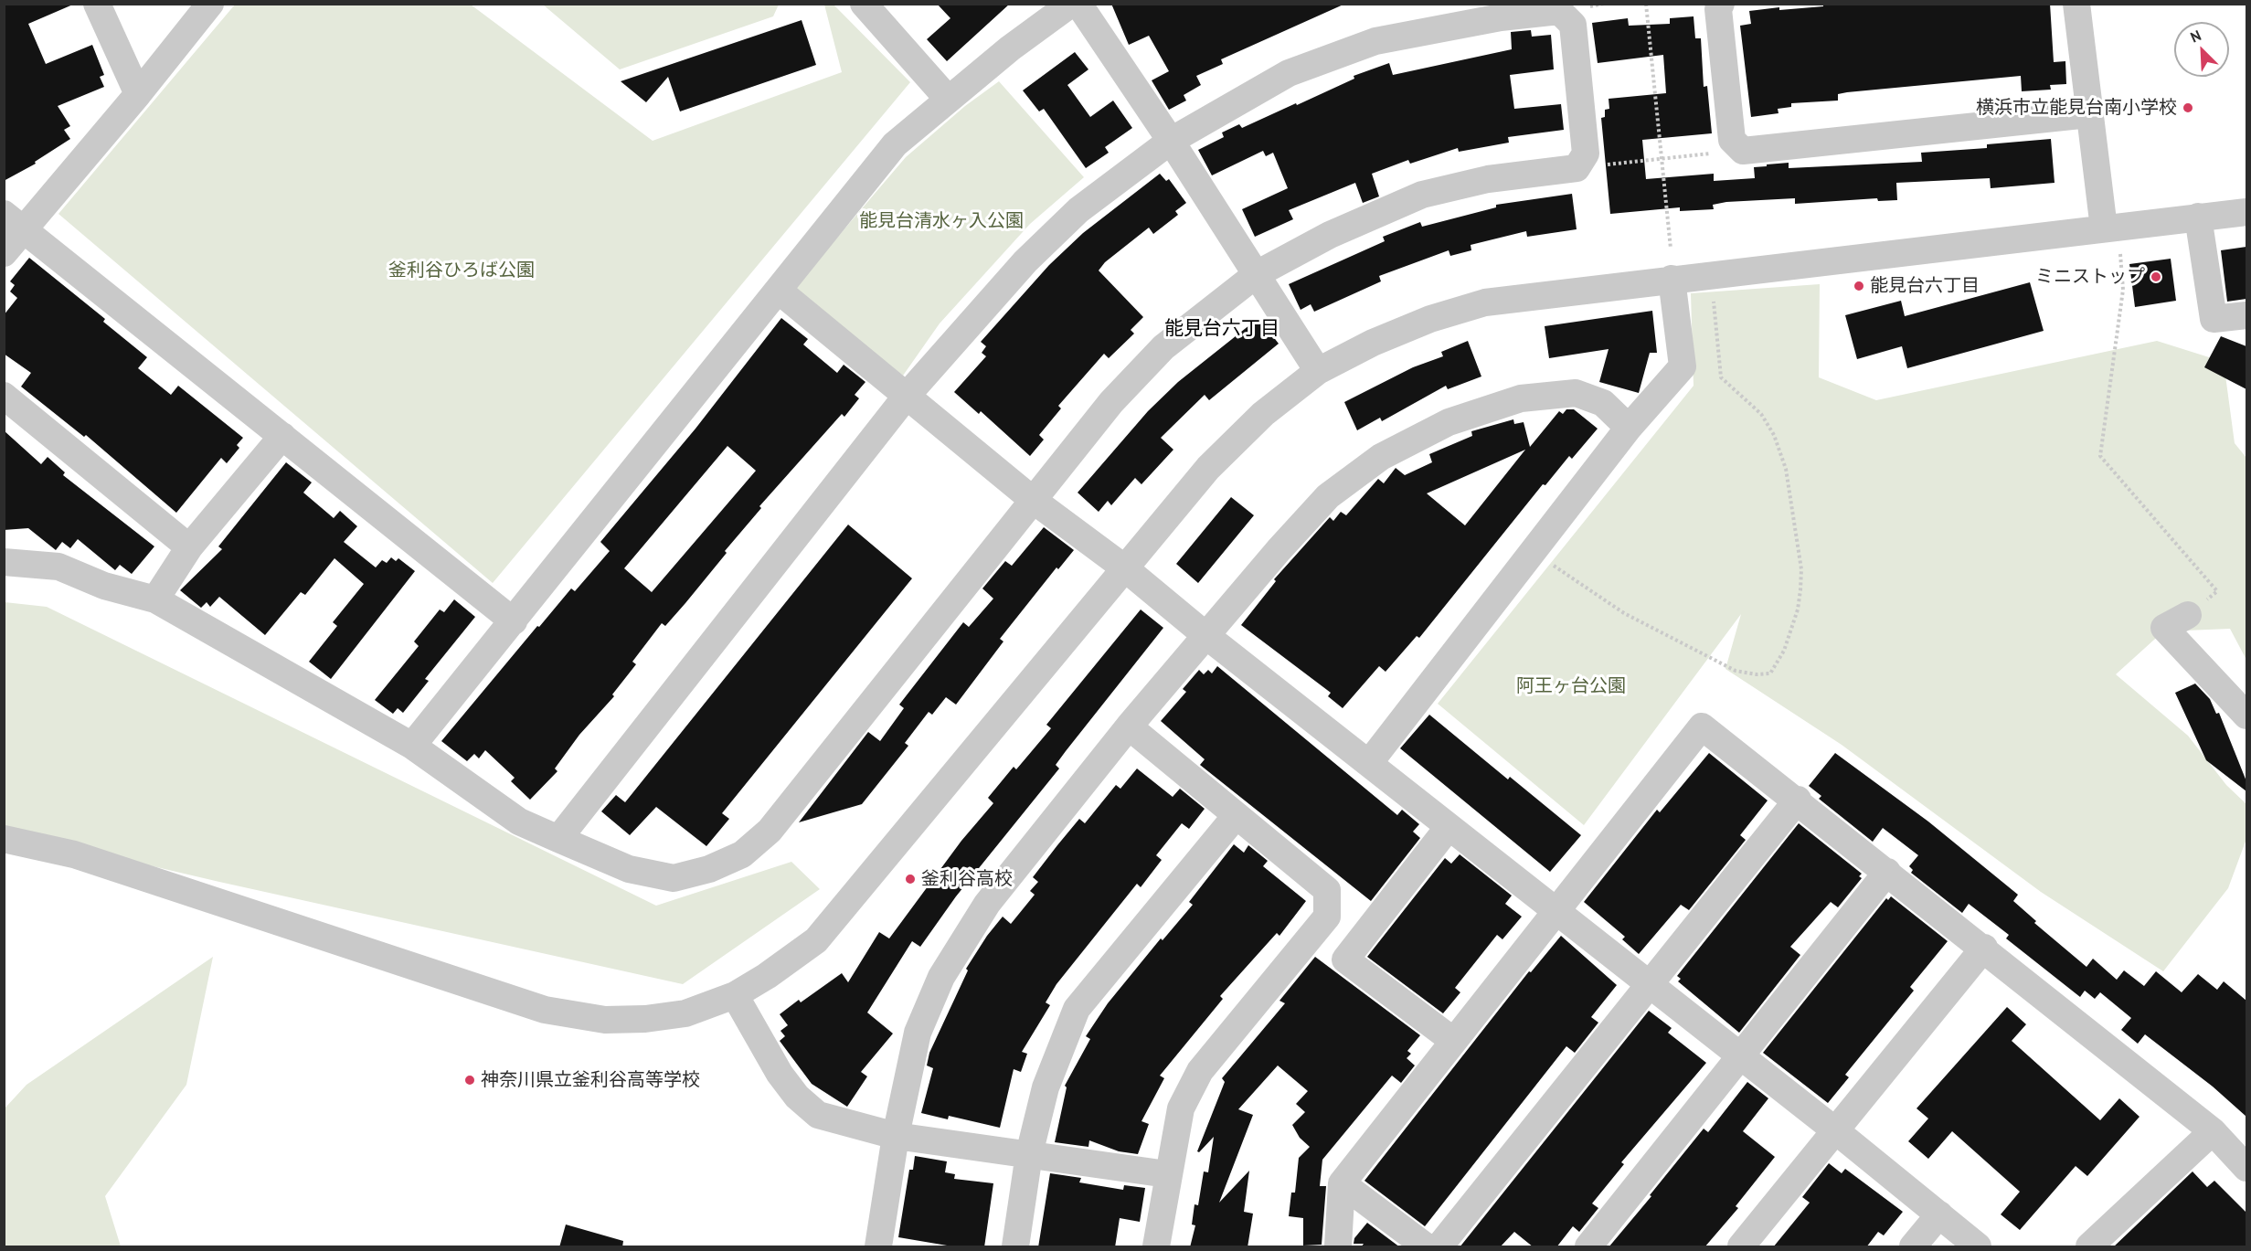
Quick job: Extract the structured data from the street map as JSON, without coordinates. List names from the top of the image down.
{
  "districts": ["能見台六丁目"],
  "parks": ["能見台清水ヶ入公園", "釜利谷ひろば公園", "阿王ヶ台公園"],
  "places": [
    "横浜市立能見台南小学校",
    "ミニストップ",
    "能見台六丁目",
    "釜利谷高校",
    "神奈川県立釜利谷高等学校"
  ],
  "north": "top left"
}
